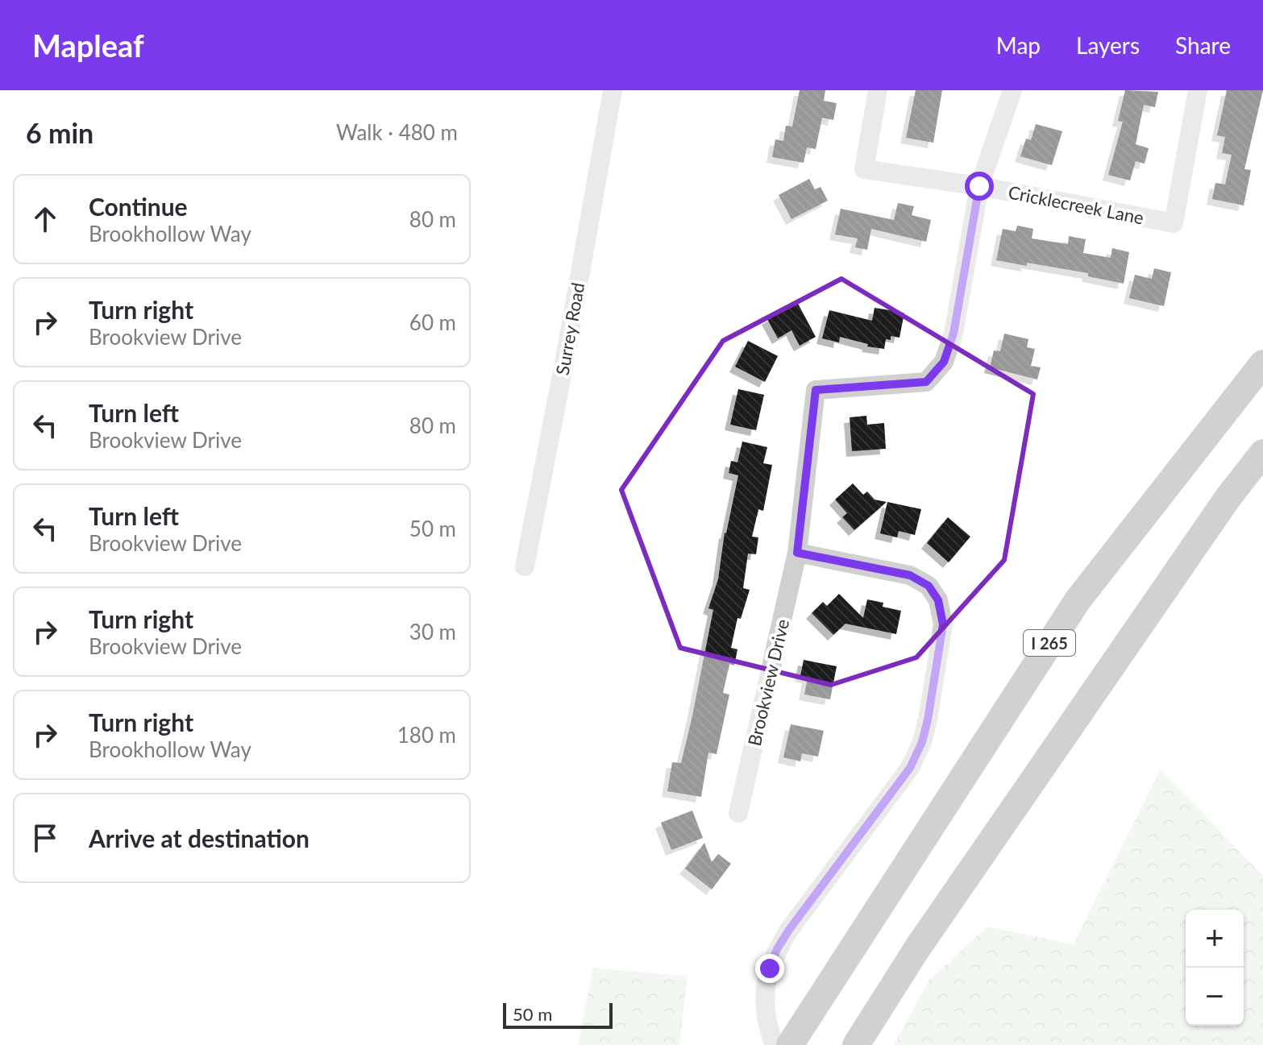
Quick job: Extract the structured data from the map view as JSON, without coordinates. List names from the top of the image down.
{
  "streets": {
    "highway": ["I 265"],
    "street": ["Cricklecreek Lane", "Surrey Road", "Brookview Drive"]
  },
  "crossings": [
    ["Cricklecreek Lane", "Brookview Drive"]
  ],
  "scale_bar": "50 m",
  "page": {
    "header": "Mapleaf",
    "nav": ["Map", "Layers", "Share"],
    "heading": ["6 min", "Walk · 480 m"],
    "list": [
      ["Continue", "Brookhollow Way", "80 m"],
      ["Turn right", "Brookview Drive", "60 m"],
      ["Turn left", "Brookview Drive", "80 m"],
      ["Turn left", "Brookview Drive", "50 m"],
      ["Turn right", "Brookview Drive", "30 m"],
      ["Turn right", "Brookhollow Way", "180 m"],
      "Arrive at destination"
    ],
    "map_buttons": ["+", "−"],
    "scale": "50 m"
  }
}
